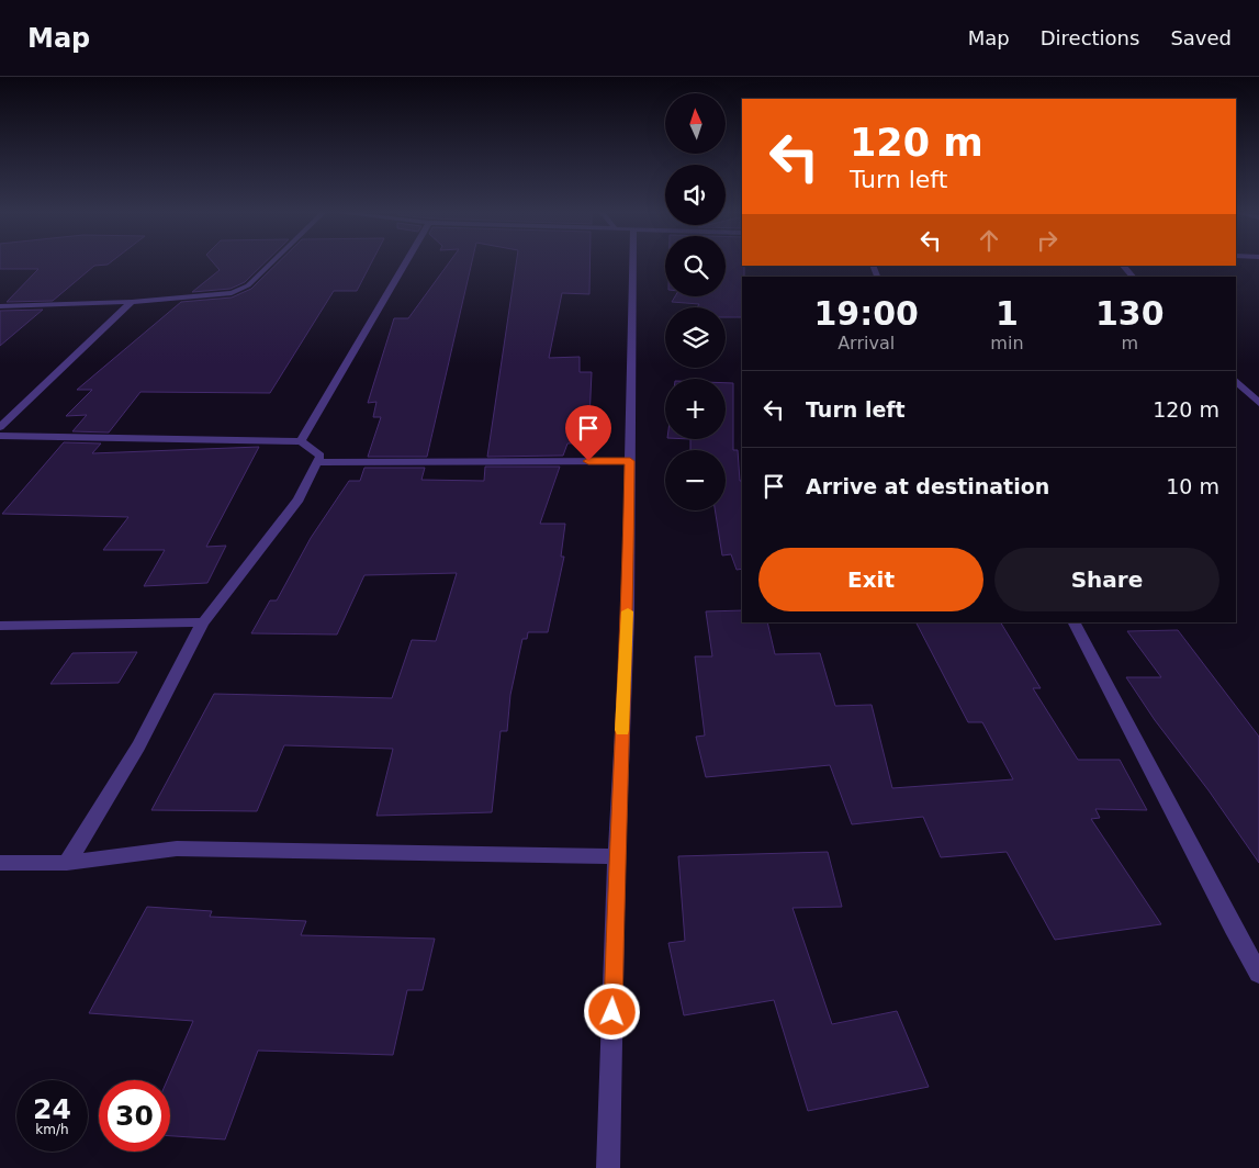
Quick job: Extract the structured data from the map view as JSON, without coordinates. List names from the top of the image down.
{
  "north": "top",
  "page": {
    "header": "Map",
    "nav": ["Map", "Directions", "Saved"],
    "map_buttons": ["+", "−"],
    "turn": ["120 m", "Turn left"],
    "eta": [
      "19:00",
      "Arrival",
      "1",
      "min",
      "130",
      "m"
    ],
    "list": [
      {
        "name": "Turn left",
        "value": "120 m"
      },
      {
        "name": "Arrive at destination",
        "value": "10 m"
      }
    ],
    "buttons": ["Exit", "Share"],
    "speed": "24 km/h",
    "limit": "30"
  }
}
